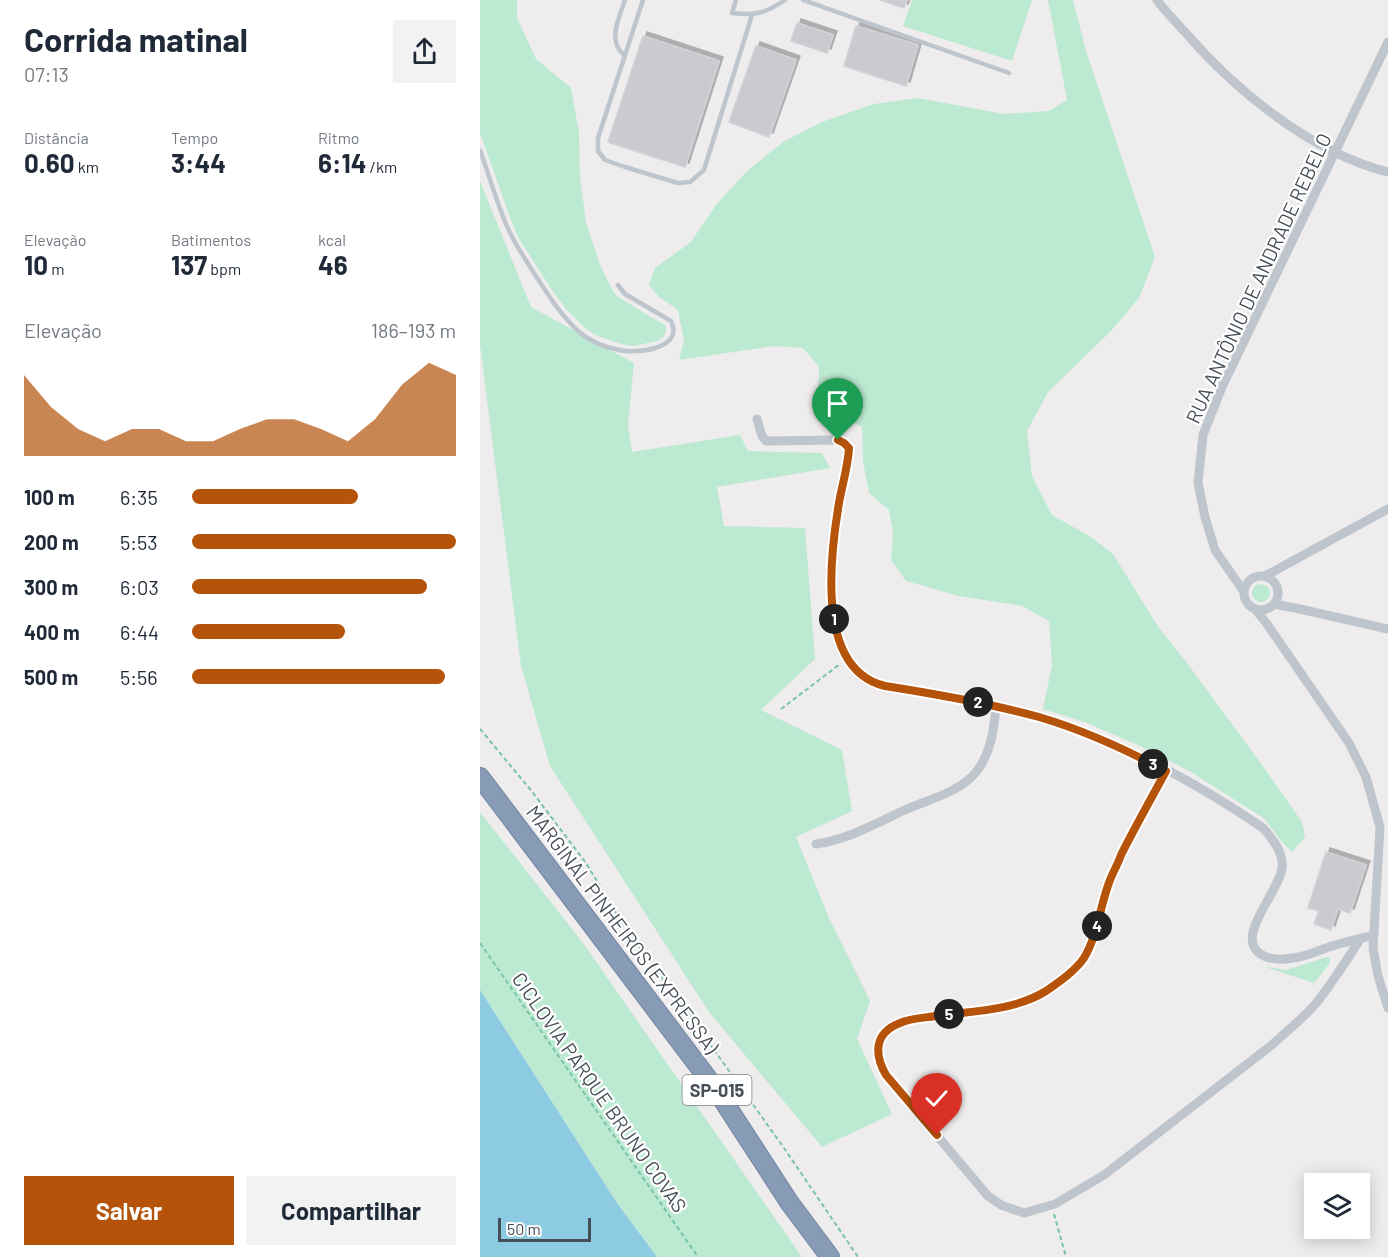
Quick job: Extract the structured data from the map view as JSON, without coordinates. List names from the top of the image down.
{
  "streets": {
    "highway": ["MARGINAL PINHEIROS (EXPRESSA)", "SP-015"],
    "street": ["RUA ANTÔNIO DE ANDRADE REBELO"],
    "path": ["CICLOVIA PARQUE BRUNO COVAS"]
  },
  "scale_bar": "50 m",
  "page": {
    "heading": ["Corrida matinal", "07:13"],
    "stats": [
      ["Distância", "0.60 km"],
      ["Tempo", "3:44"],
      ["Ritmo", "6:14 /km"],
      ["Elevação", "10 m"],
      ["Batimentos", "137 bpm"],
      ["kcal", "46"]
    ],
    "chart": ["Elevação", "186–193 m"],
    "list": [
      {
        "name": "100 m",
        "note": "6:35"
      },
      {
        "name": "200 m",
        "note": "5:53"
      },
      {
        "name": "300 m",
        "note": "6:03"
      },
      {
        "name": "400 m",
        "note": "6:44"
      },
      {
        "name": "500 m",
        "note": "5:56"
      }
    ],
    "pins": [
      "1",
      "2",
      "3",
      "4",
      "5"
    ],
    "buttons": ["Salvar", "Compartilhar"],
    "scale": "50 m"
  }
}
